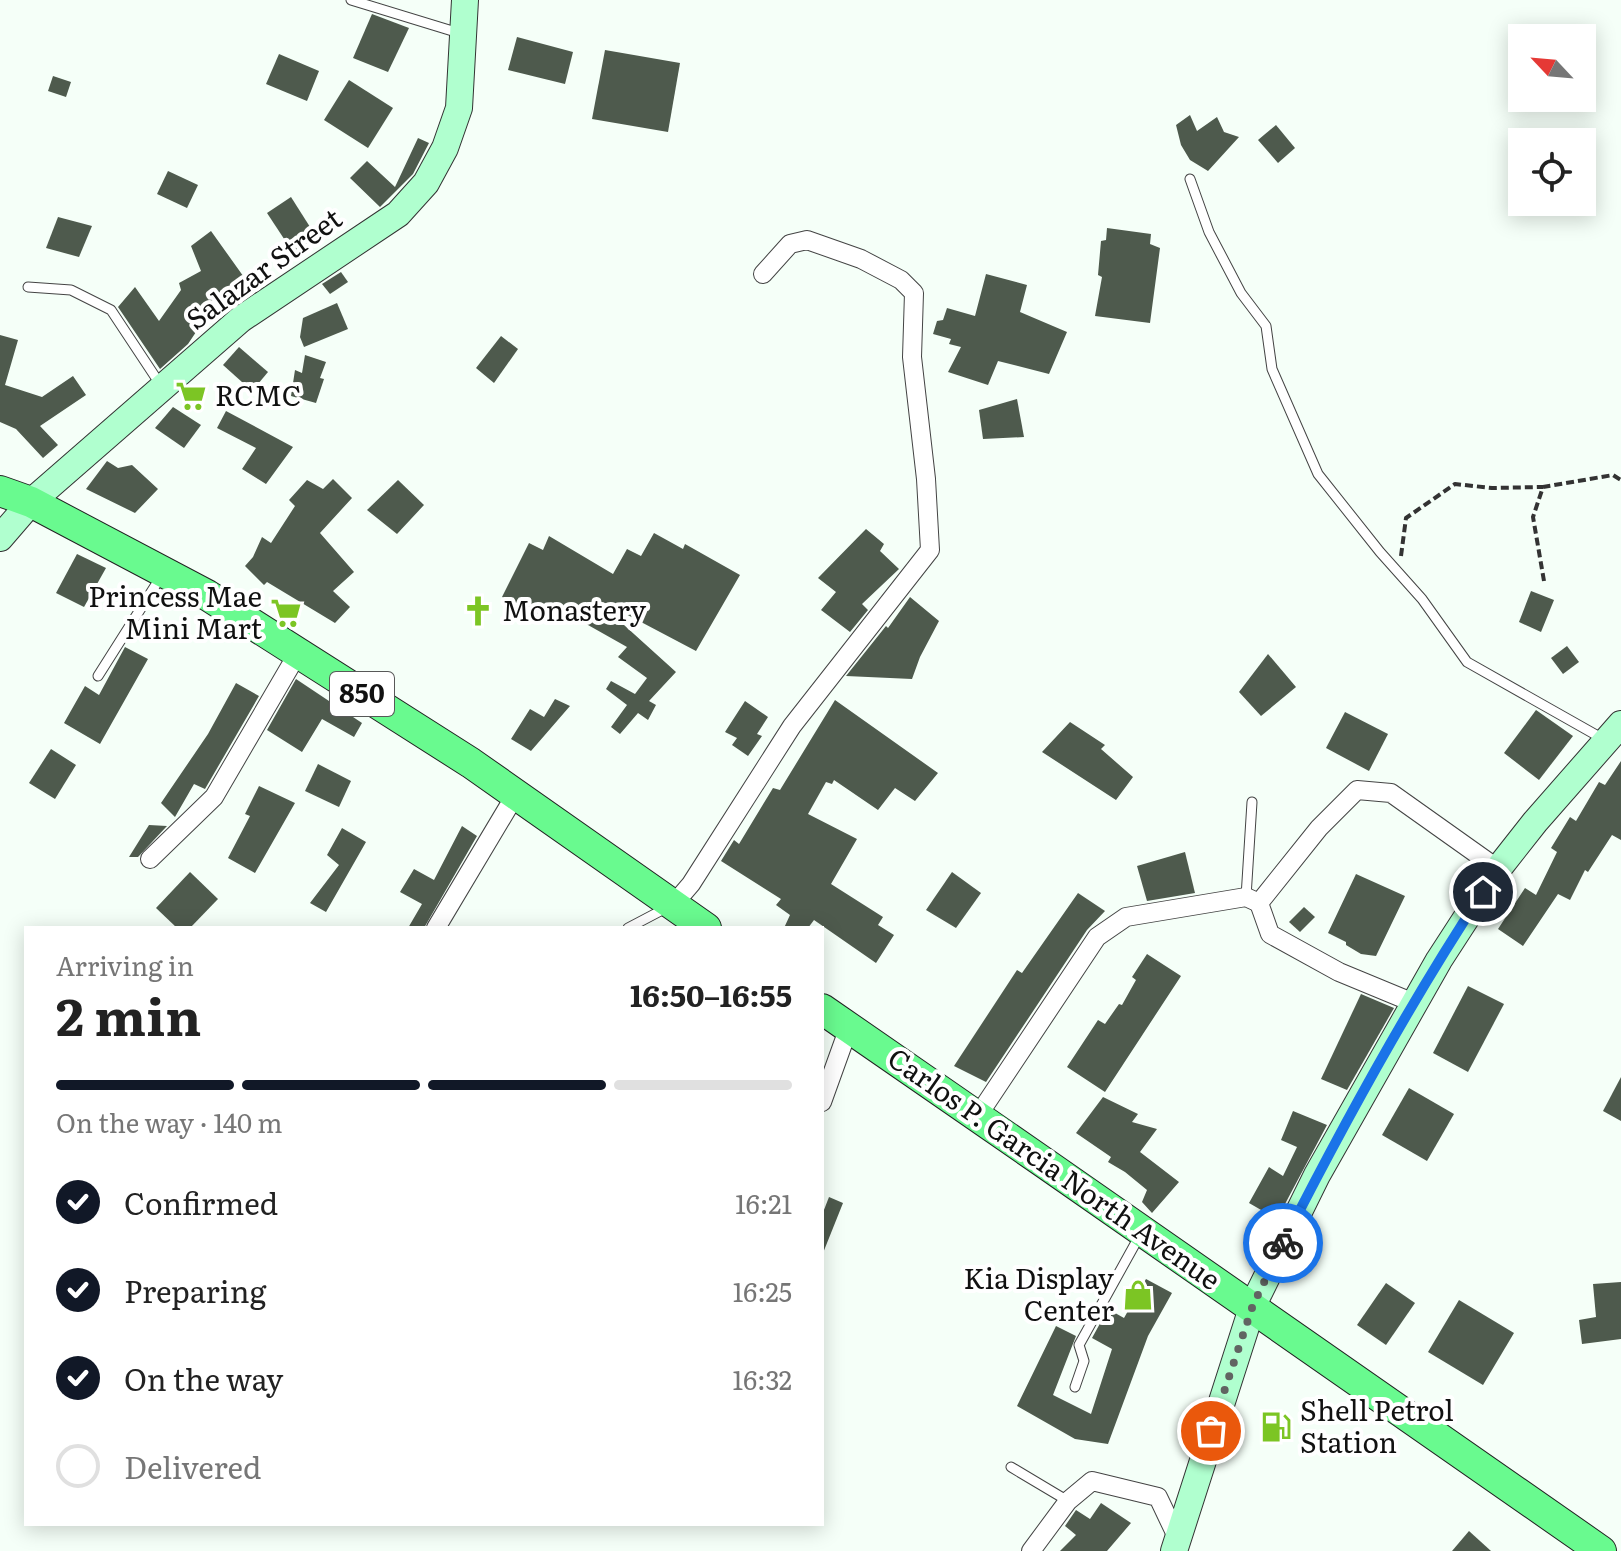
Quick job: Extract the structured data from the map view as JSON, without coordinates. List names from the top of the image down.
{
  "streets": {
    "main road": ["Salazar Street", "850", "Carlos P. Garcia North Avenue"]
  },
  "crossings": [
    ["Salazar Street", "850"]
  ],
  "places": {
    "supermarket": ["RCMC", "Princess Mae Mini Mart"],
    "church": ["Monastery"],
    "shop": ["Kia Display Center"],
    "fuel station": ["Shell Petrol Station"]
  },
  "north": "top left",
  "page": {
    "heading": ["2 min", "Arriving in", "16:50–16:55"],
    "bar": "On the way · 140 m",
    "list": [
      ["Confirmed", "16:21"],
      ["Preparing", "16:25"],
      ["On the way", "16:32"],
      "Delivered"
    ]
  }
}
